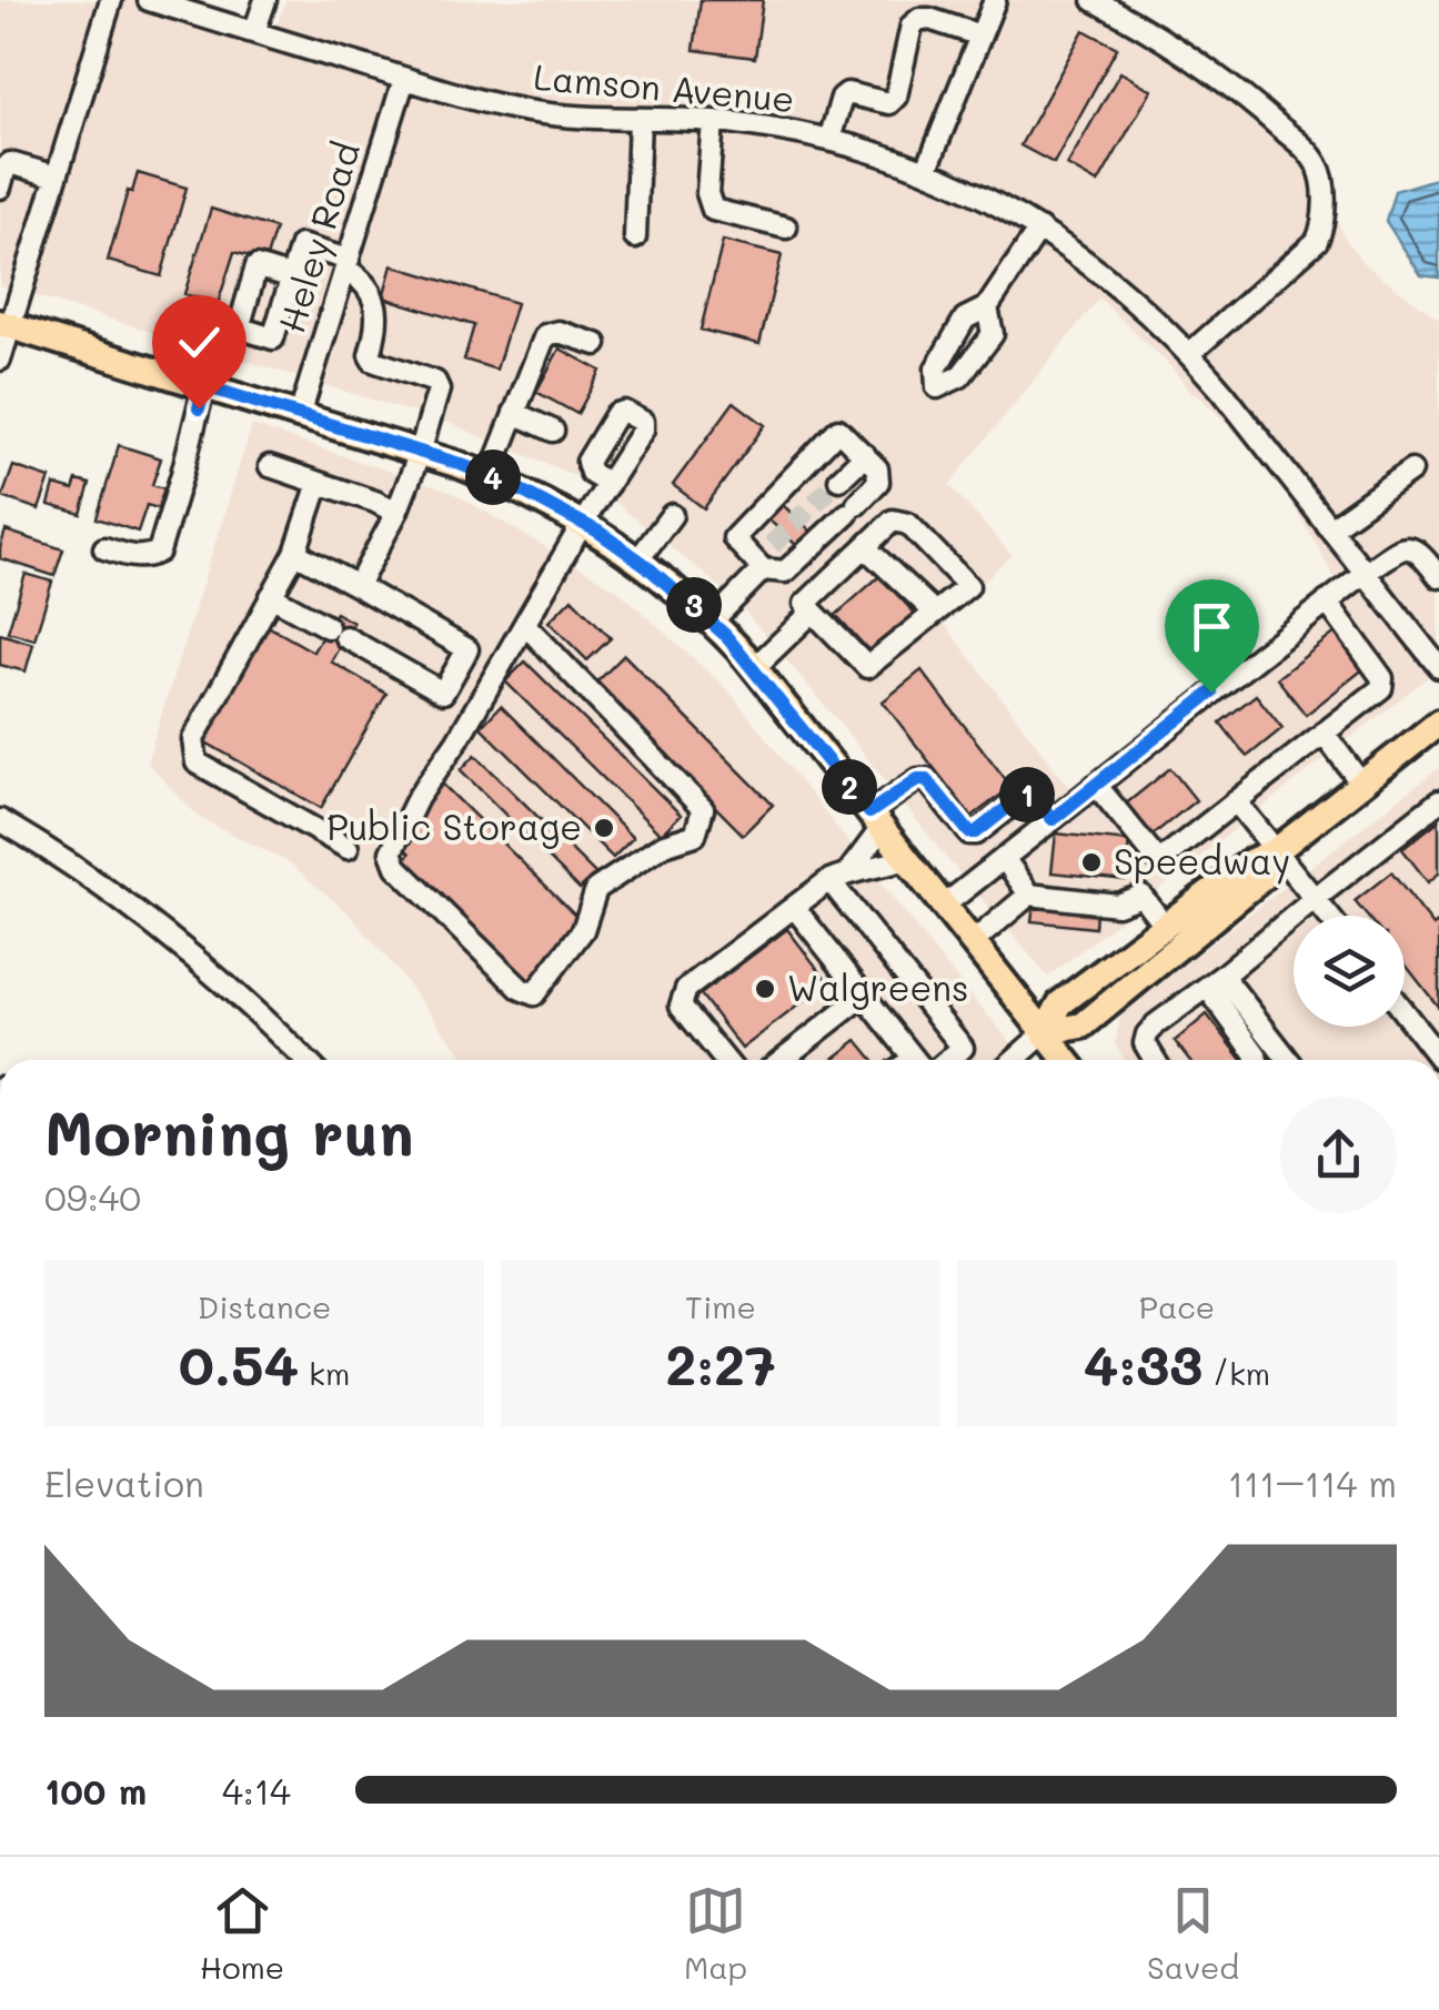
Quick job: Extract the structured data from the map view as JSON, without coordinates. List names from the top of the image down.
{
  "streets": {
    "street": ["Lamson Avenue", "Heley Road"]
  },
  "crossings": [
    ["Lamson Avenue", "Heley Road"]
  ],
  "places": ["Public Storage", "Speedway", "Walgreens"],
  "page": {
    "pins": [
      "4",
      "3",
      "2",
      "1"
    ],
    "heading": ["Morning run", "09:40"],
    "stats": [
      ["Distance", "0.54 km"],
      ["Time", "2:27"],
      ["Pace", "4:33 /km"]
    ],
    "chart": ["Elevation", "111–114 m"],
    "list": [
      {
        "name": "100 m",
        "note": "4:14"
      }
    ],
    "tabs": ["Home", "Map", "Saved"]
  }
}
